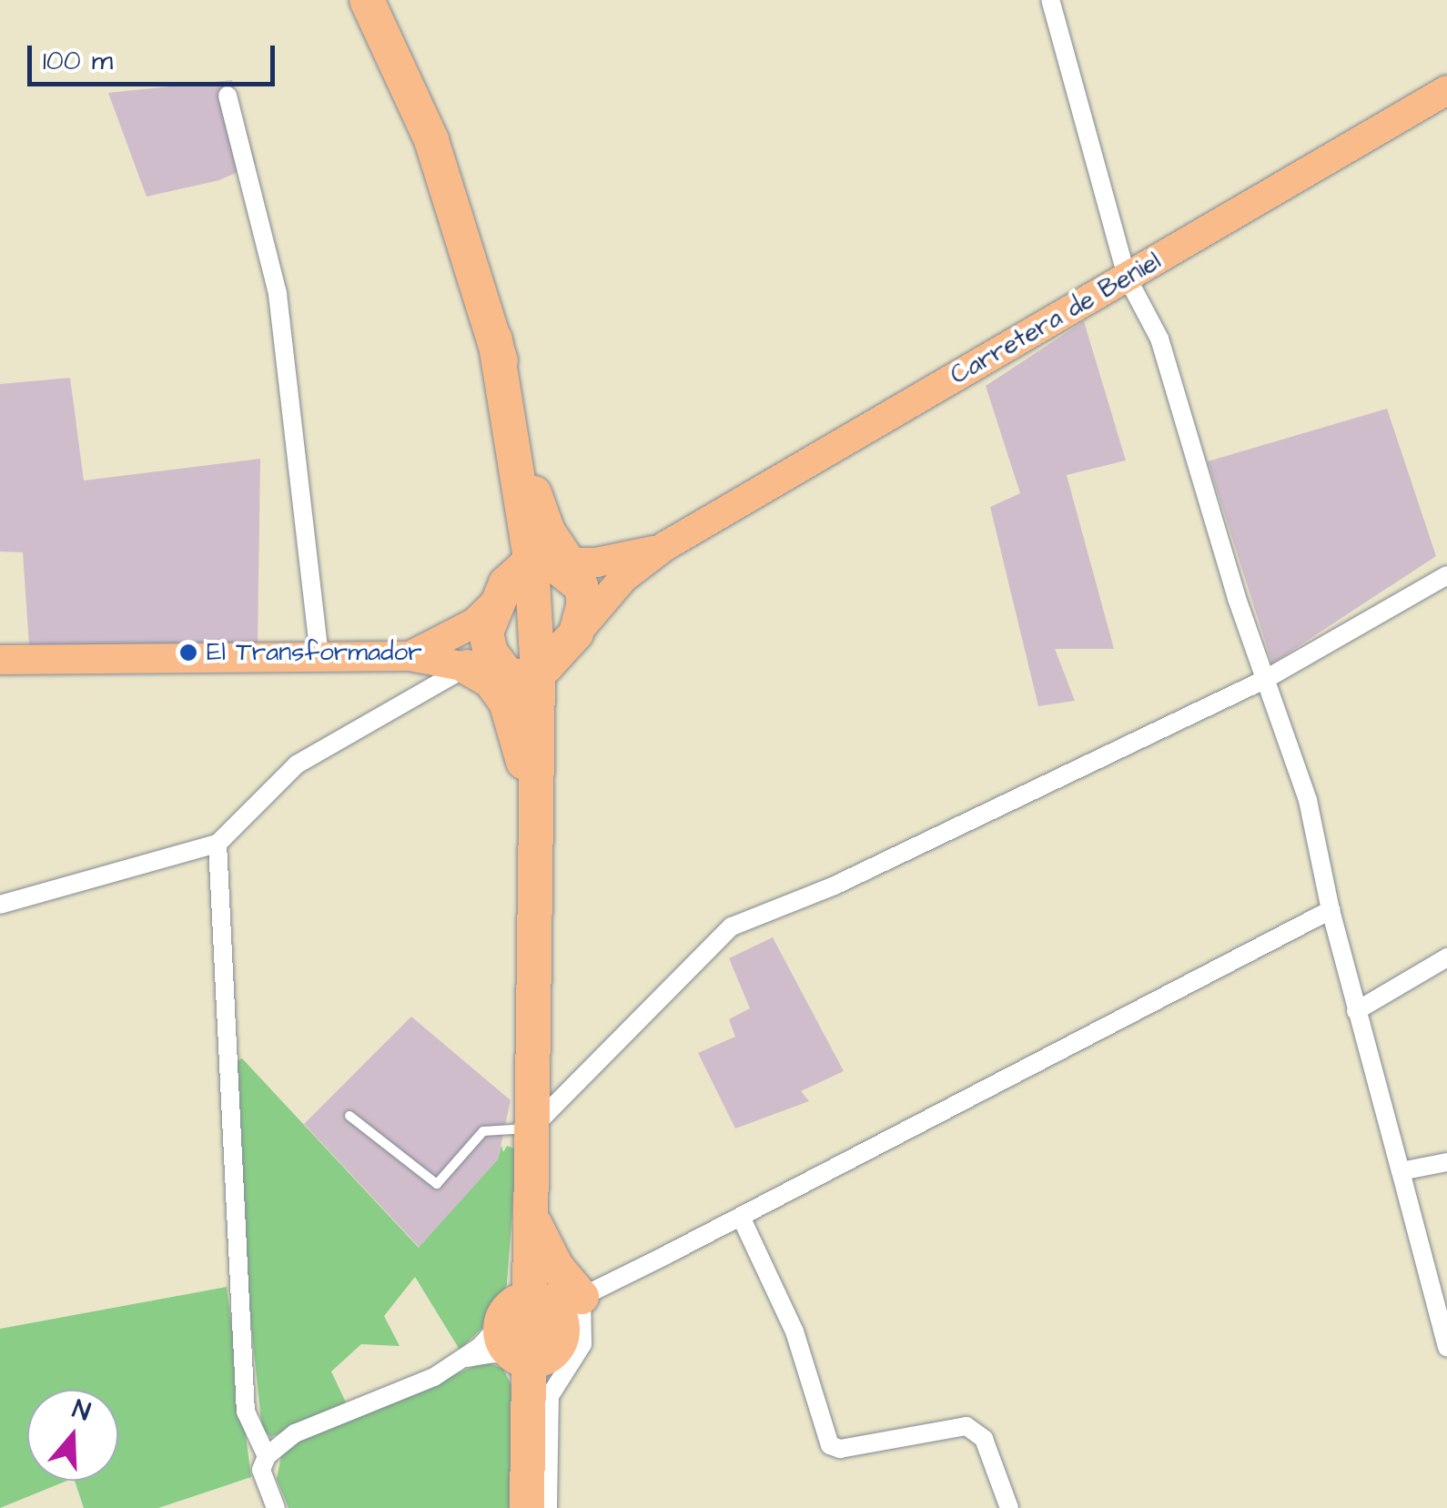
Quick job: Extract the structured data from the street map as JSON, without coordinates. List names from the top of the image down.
{
  "streets": {
    "main road": ["Carretera de Beniel"]
  },
  "places": ["El Transformador"],
  "scale_bar": "100 m",
  "north": "top"
}
